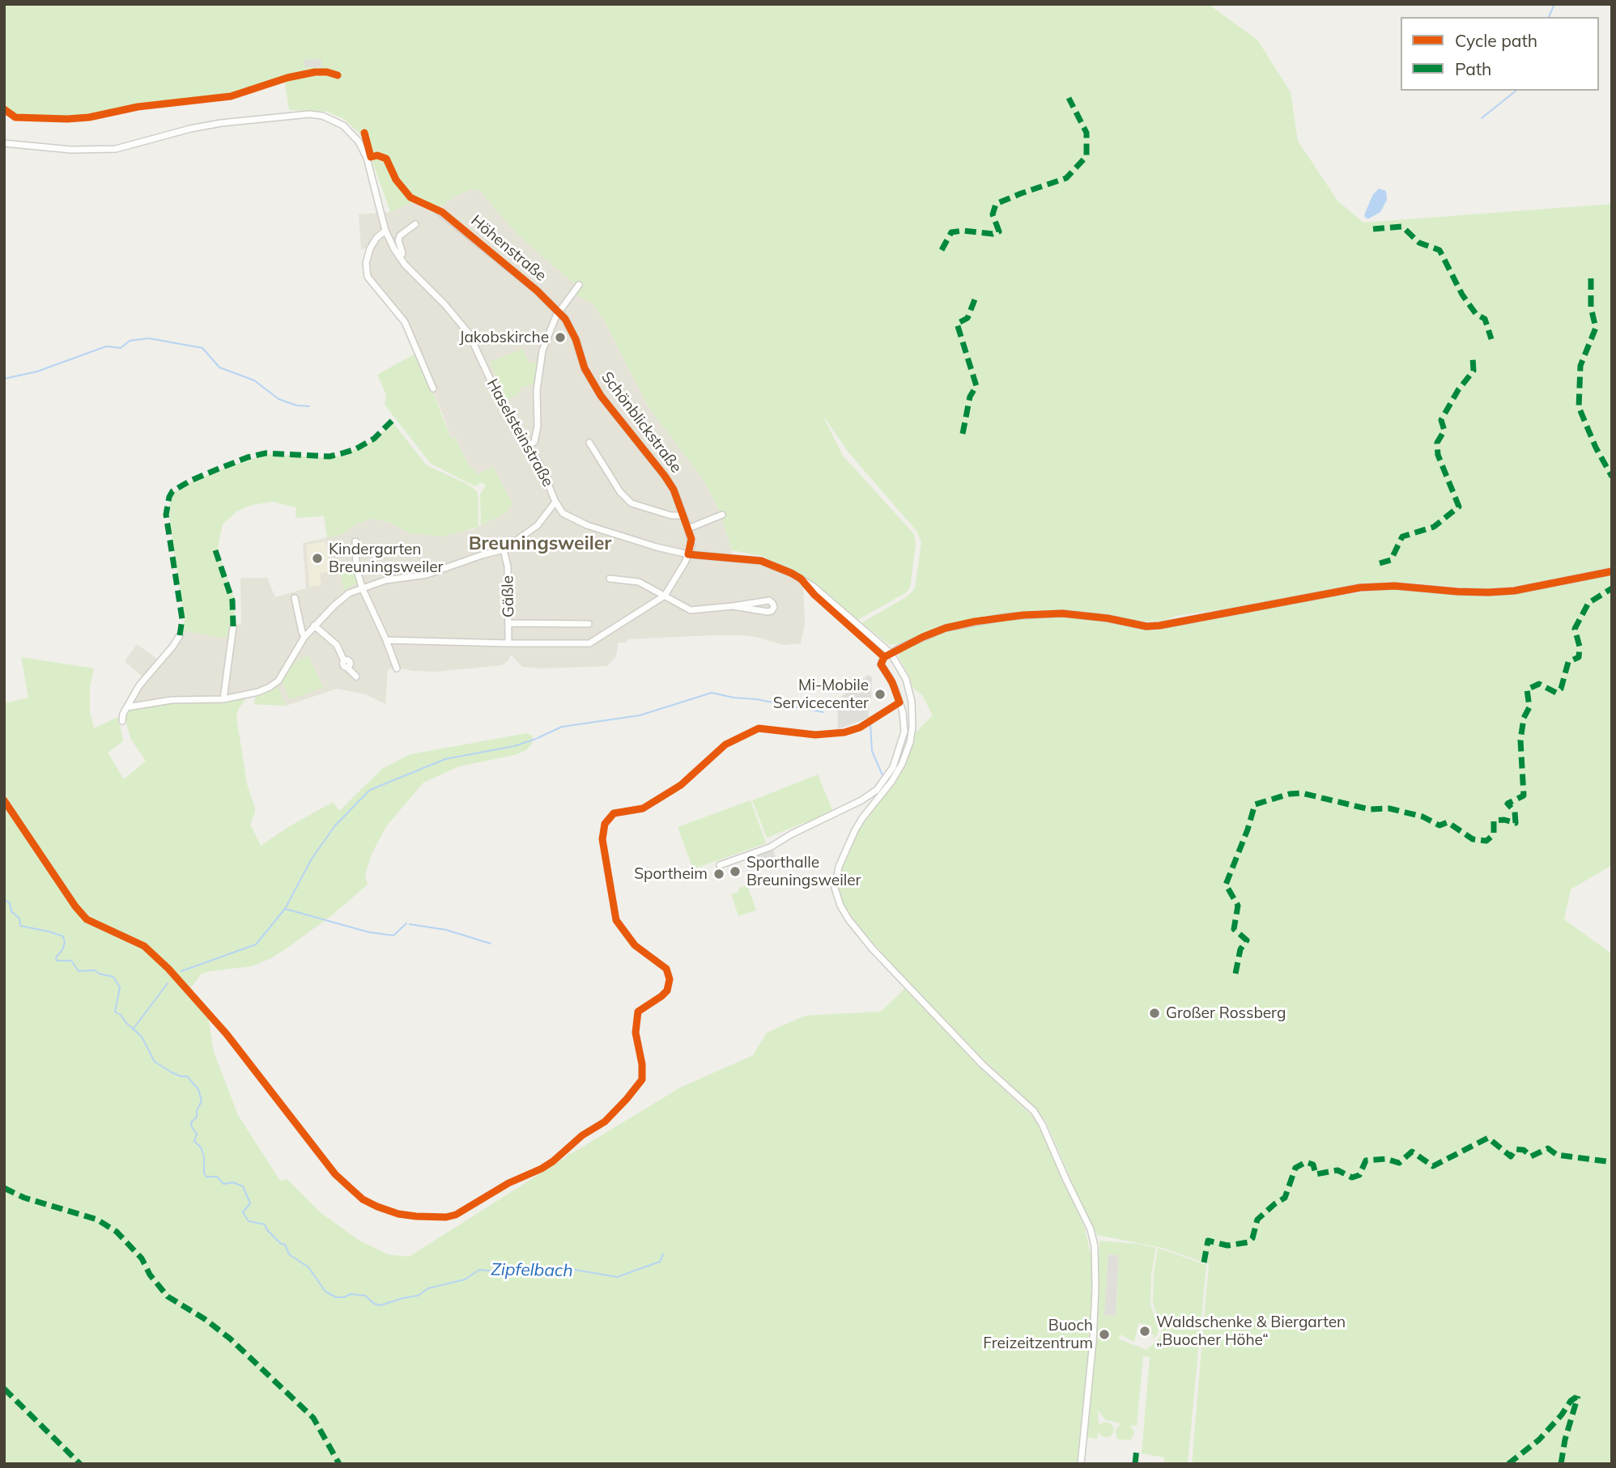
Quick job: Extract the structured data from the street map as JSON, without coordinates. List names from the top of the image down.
{
  "streets": {
    "street": [
      "Höhenstraße",
      "Schönblickstraße",
      "Haselsteinstraße",
      "Gäßle"
    ]
  },
  "crossings": [
    ["Höhenstraße", "Schönblickstraße"]
  ],
  "districts": ["Breuningsweiler"],
  "water": ["Zipfelbach"],
  "places": [
    "Jakobskirche",
    "Kindergarten Breuningsweiler",
    "Mi-Mobile Servicecenter",
    "Sporthalle Breuningsweiler",
    "Sportheim",
    "Großer Rossberg",
    "Waldschenke & Biergarten „Buocher Höhe“",
    "Buoch Freizeitzentrum"
  ],
  "legend": ["Cycle path", "Path"]
}
